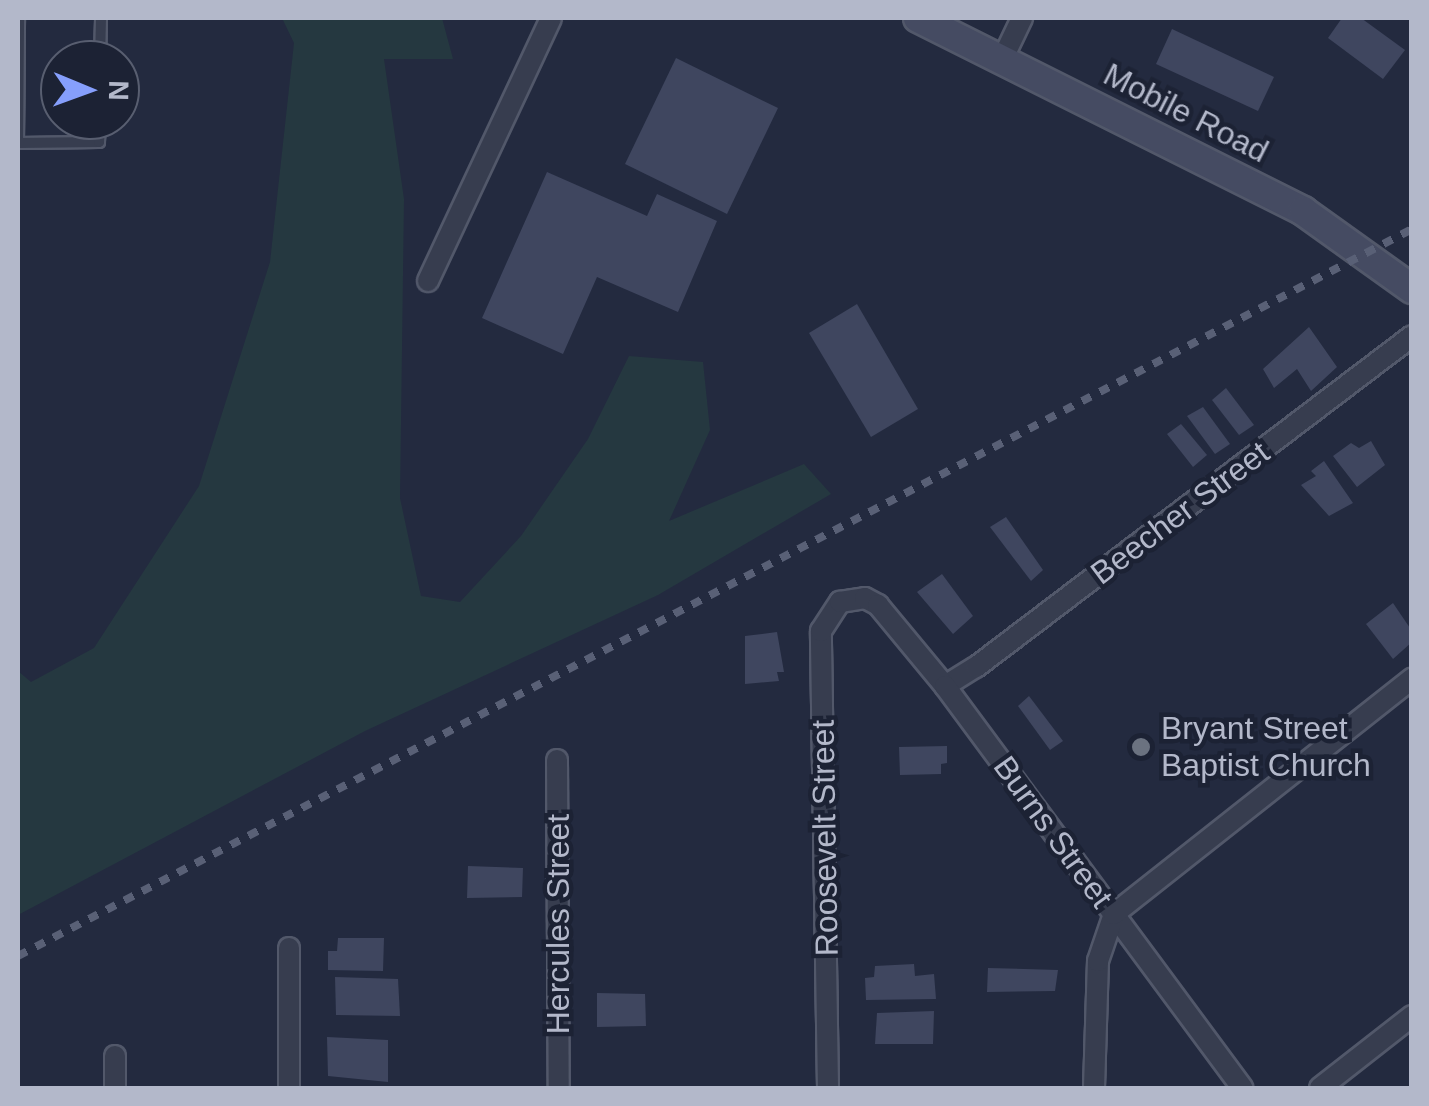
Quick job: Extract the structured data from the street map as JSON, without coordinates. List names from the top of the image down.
{
  "streets": {
    "street": [
      "Mobile Road",
      "Beecher Street",
      "Burns Street",
      "Roosevelt Street",
      "Hercules Street"
    ]
  },
  "crossings": [
    ["Beecher Street", "Burns Street"],
    ["Burns Street", "Roosevelt Street"]
  ],
  "places": ["Bryant Street Baptist Church"],
  "north": "right"
}
